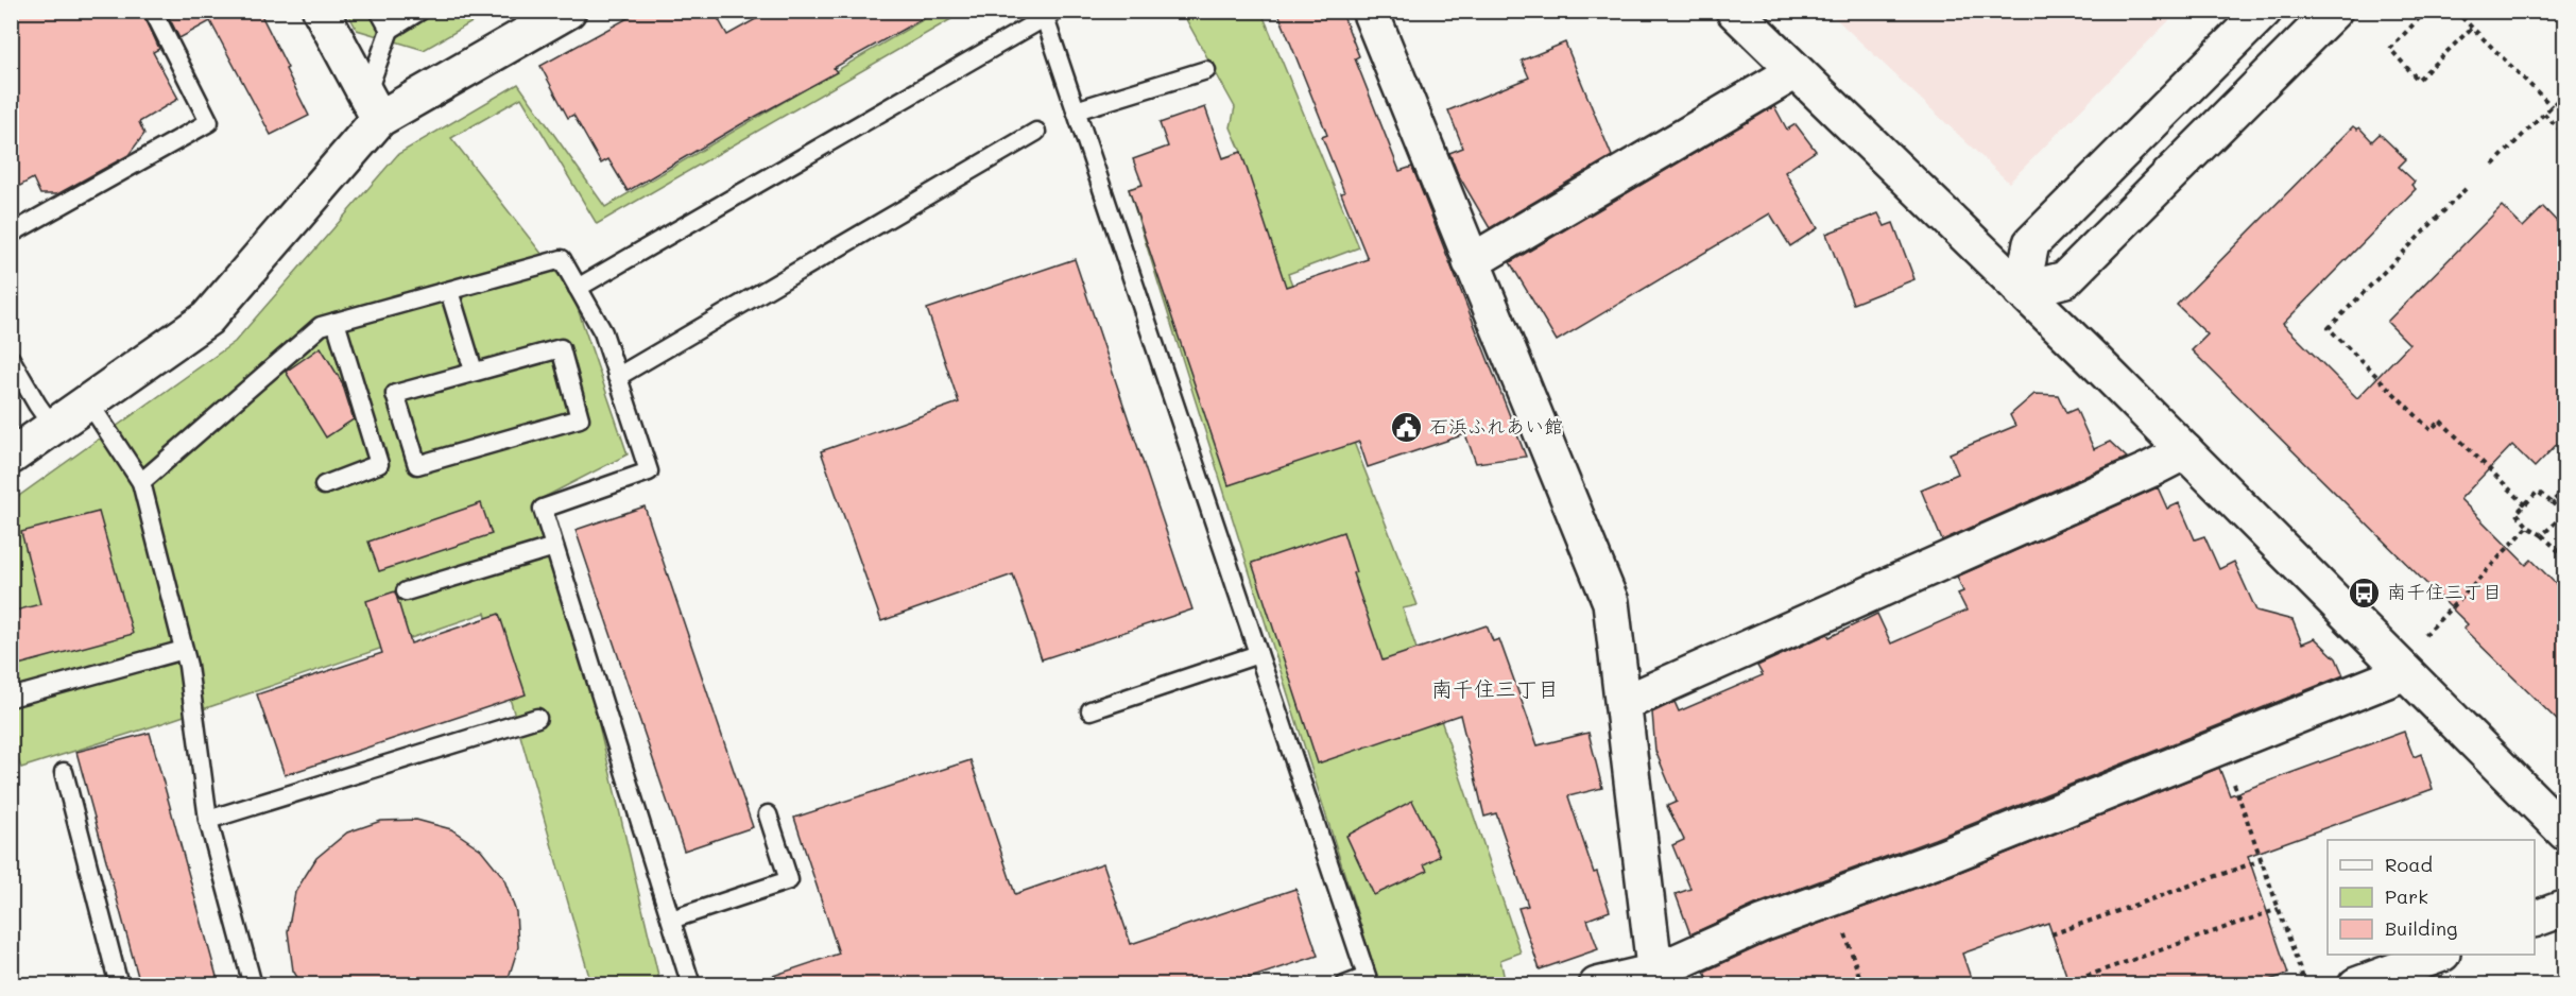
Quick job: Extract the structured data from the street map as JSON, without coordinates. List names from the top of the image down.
{
  "districts": ["南千住三丁目"],
  "places": {
    "public building": ["石浜ふれあい館"],
    "bus stop": ["南千住三丁目"]
  },
  "legend": ["Road", "Park", "Building"]
}
